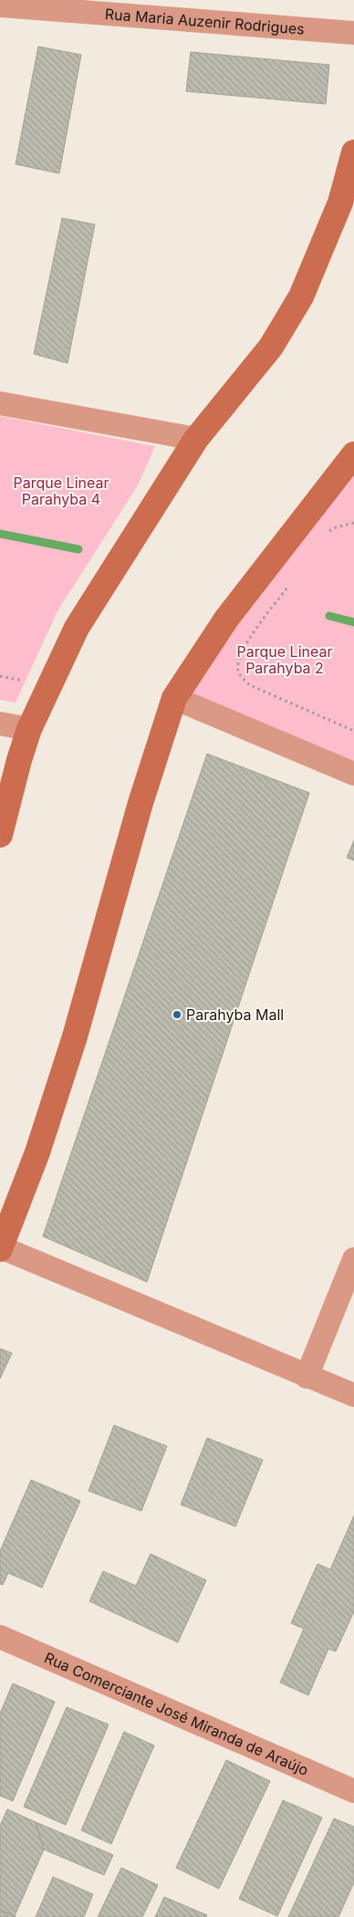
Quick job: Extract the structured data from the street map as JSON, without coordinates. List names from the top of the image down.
{
  "streets": {
    "street": ["Rua Maria Auzenir Rodrigues", "Rua Comerciante José Miranda de Araújo"]
  },
  "parks": ["Parque Linear Parahyba 4", "Parque Linear Parahyba 2"],
  "places": ["Parahyba Mall"]
}
